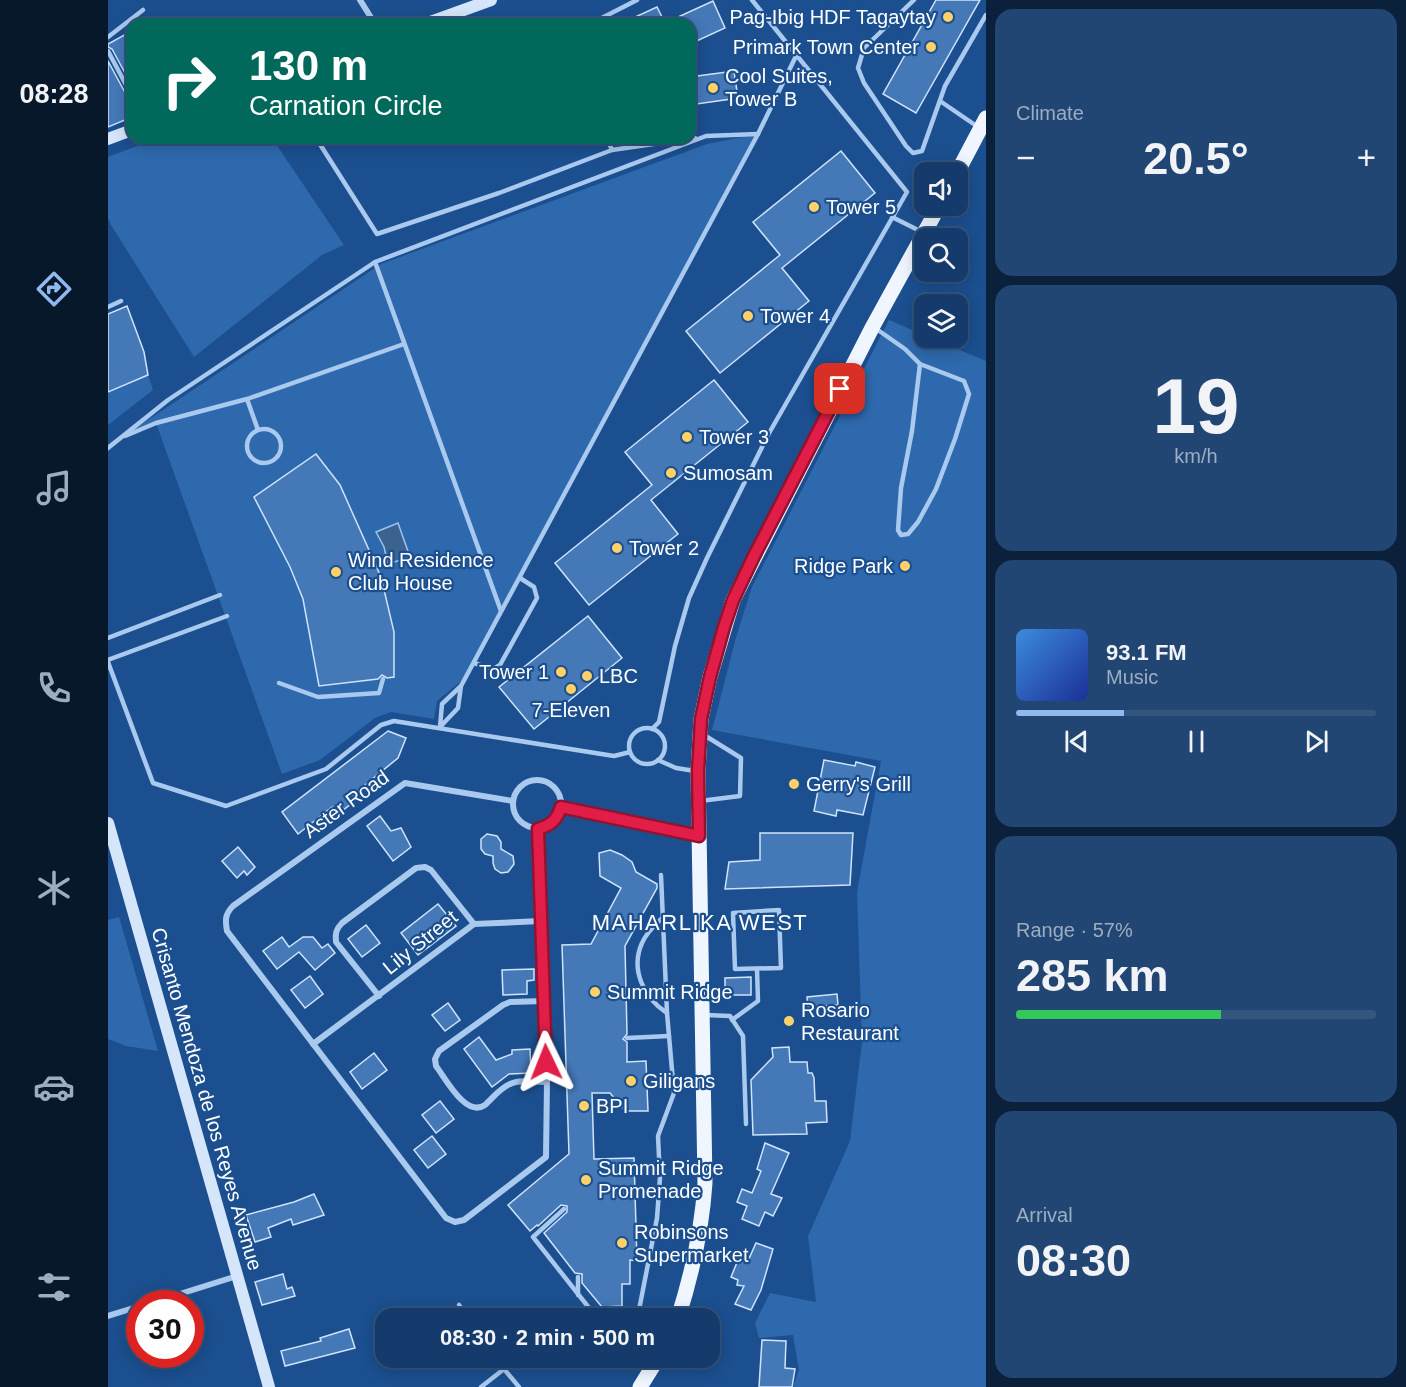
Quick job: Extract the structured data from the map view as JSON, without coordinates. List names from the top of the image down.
{
  "streets": {
    "main road": ["Crisanto Mendoza de los Reyes Avenue"],
    "street": ["Aster Road", "Lily Street"]
  },
  "districts": ["MAHARLIKA WEST"],
  "places": [
    "Pag-Ibig HDF Tagaytay",
    "Primark Town Center",
    "Cool Suites, Tower B",
    "Tower 5",
    "Tower 4",
    "Tower 3",
    "Sumosam",
    "Tower 2",
    "Ridge Park",
    "Wind Residence Club House",
    "Tower 1",
    "LBC",
    "7-Eleven",
    "Gerry's Grill",
    "Summit Ridge",
    "Rosario Restaurant",
    "Giligans",
    "BPI",
    "Summit Ridge Promenade",
    "Robinsons Supermarket"
  ],
  "page": {
    "tabs": "08:28",
    "tile": [
      "Climate",
      ["19", "km/h"],
      ["Range · 57%", "285 km"],
      ["Arrival", "08:30"]
    ],
    "turn": ["130 m", "Carnation Circle"],
    "heat": ["−", "20.5°", "+"],
    "song": ["93.1 FM", "Music"],
    "limit": "30",
    "trip": "08:30 · 2 min · 500 m"
  }
}
